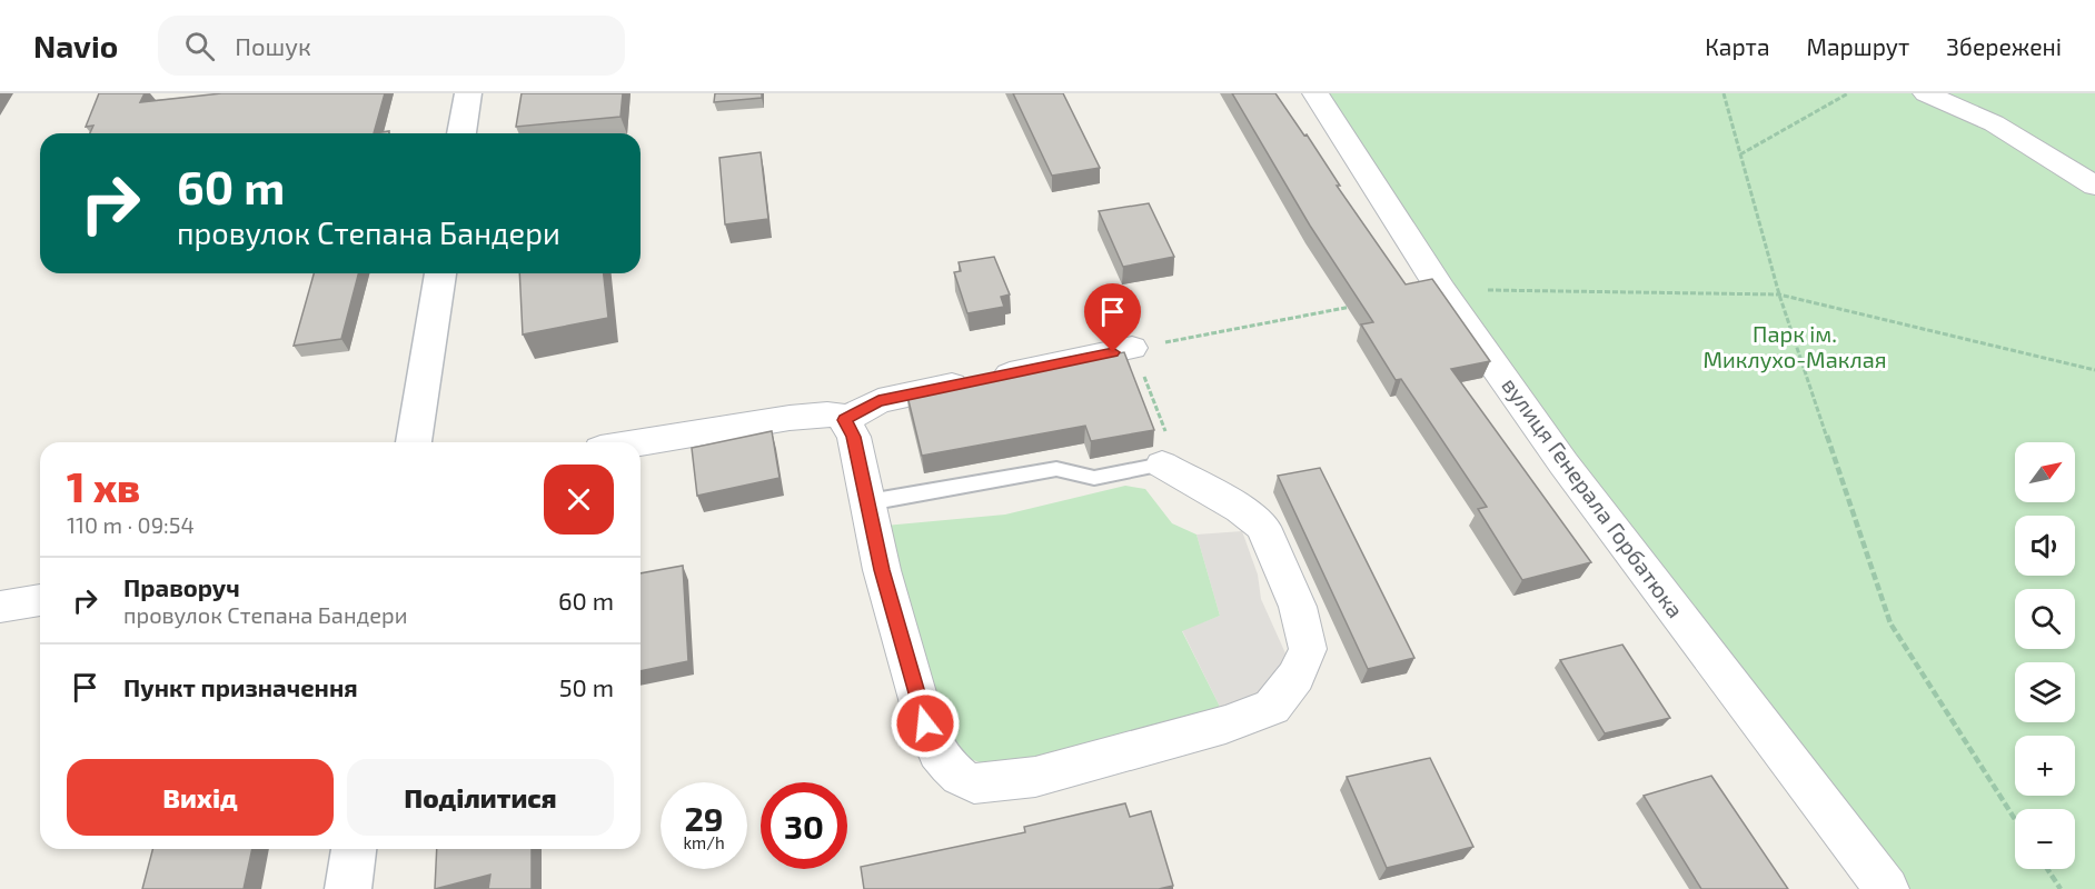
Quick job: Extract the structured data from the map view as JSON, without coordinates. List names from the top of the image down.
{
  "streets": {
    "street": ["вулиця Генерала Горбатюка"]
  },
  "parks": ["Парк ім. Миклухо-Маклая"],
  "north": "top right",
  "page": {
    "header": "Navio",
    "search": "Пошук",
    "nav": ["Карта", "Маршрут", "Збережені"],
    "turn": ["60 m", "провулок Степана Бандери"],
    "map_buttons": ["+", "−"],
    "heading": ["1 хв", "110 m · 09:54"],
    "list": [
      {
        "name": "Праворуч",
        "note": "провулок Степана Бандери",
        "value": "60 m"
      },
      {
        "name": "Пункт призначення",
        "value": "50 m"
      }
    ],
    "buttons": ["Вихід", "Поділитися"],
    "speed": "29 km/h",
    "limit": "30"
  }
}
